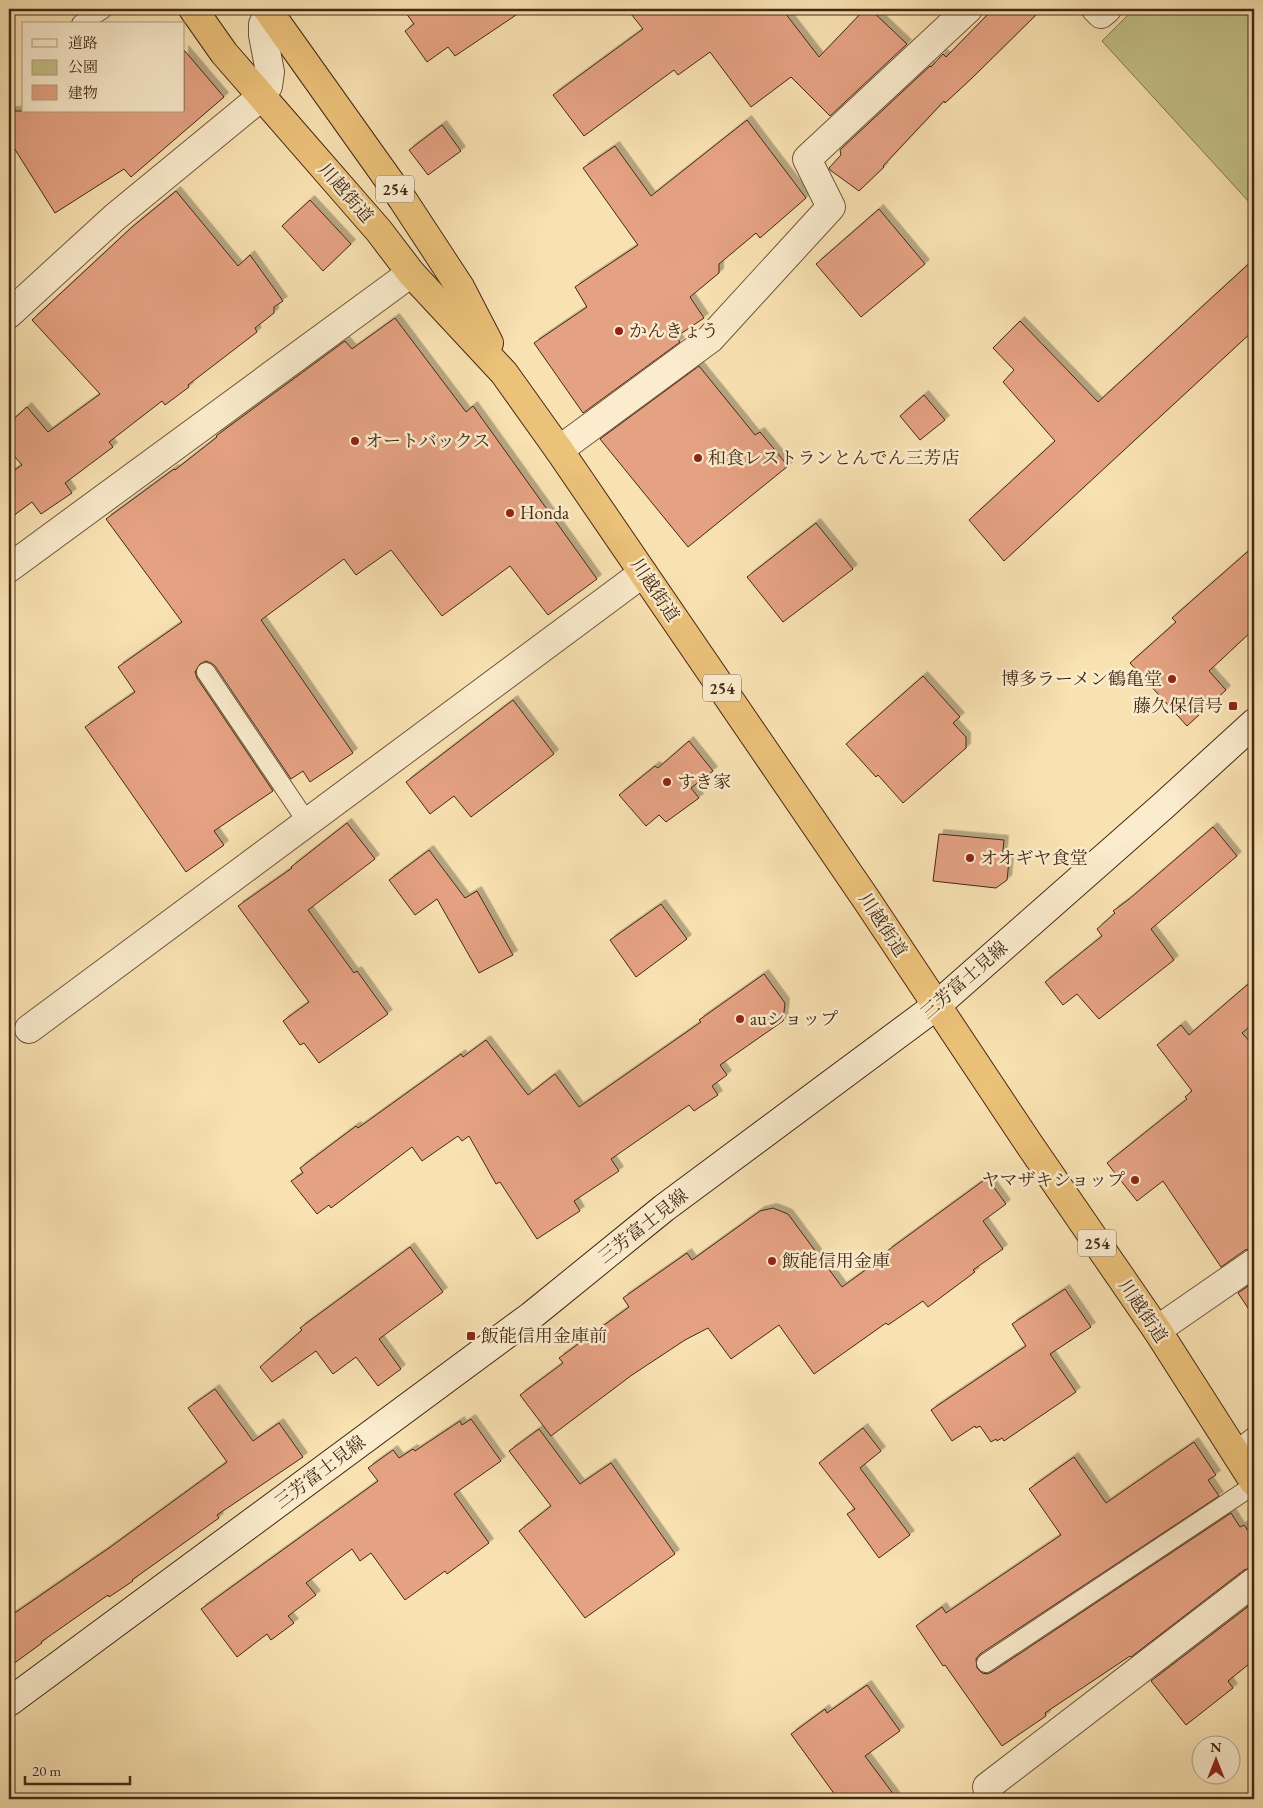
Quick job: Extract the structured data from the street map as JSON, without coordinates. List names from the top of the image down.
{
  "streets": {
    "highway": ["254", "川越街道"],
    "street": ["三芳富士見線"]
  },
  "crossings": [
    ["川越街道", "三芳富士見線"]
  ],
  "places": {
    "other": [
      "かんきょう",
      "オートバックス",
      "和食レストランとんでん三芳店",
      "Honda",
      "博多ラーメン鶴亀堂",
      "すき家",
      "オオギヤ食堂",
      "auショップ",
      "ヤマザキショップ",
      "飯能信用金庫"
    ],
    "transit": ["藤久保信号", "飯能信用金庫前"]
  },
  "legend": ["道路", "公園", "建物"],
  "scale_bar": "20 m",
  "north": "top"
}
